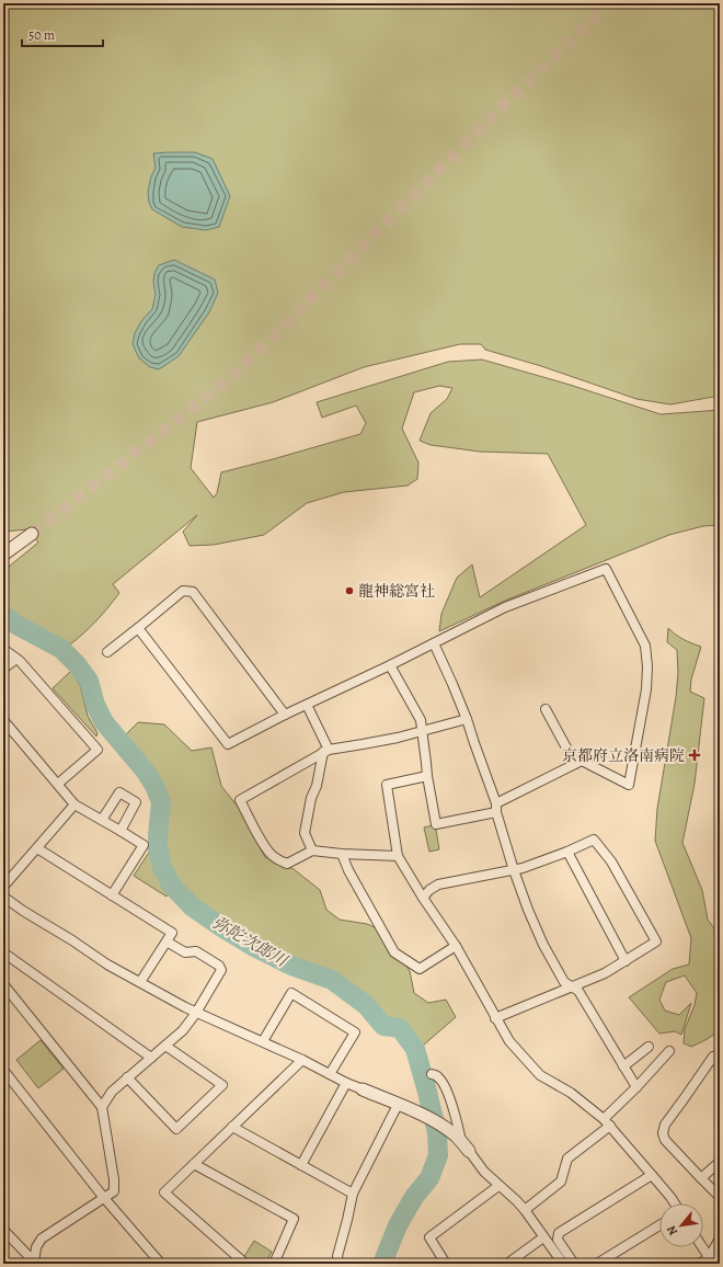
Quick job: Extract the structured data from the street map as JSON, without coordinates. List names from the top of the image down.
{
  "water": ["弥陀次郎川"],
  "places": {
    "other": ["龍神総宮社"],
    "health": ["京都府立洛南病院"]
  },
  "scale_bar": "50 m",
  "north": "bottom left"
}
